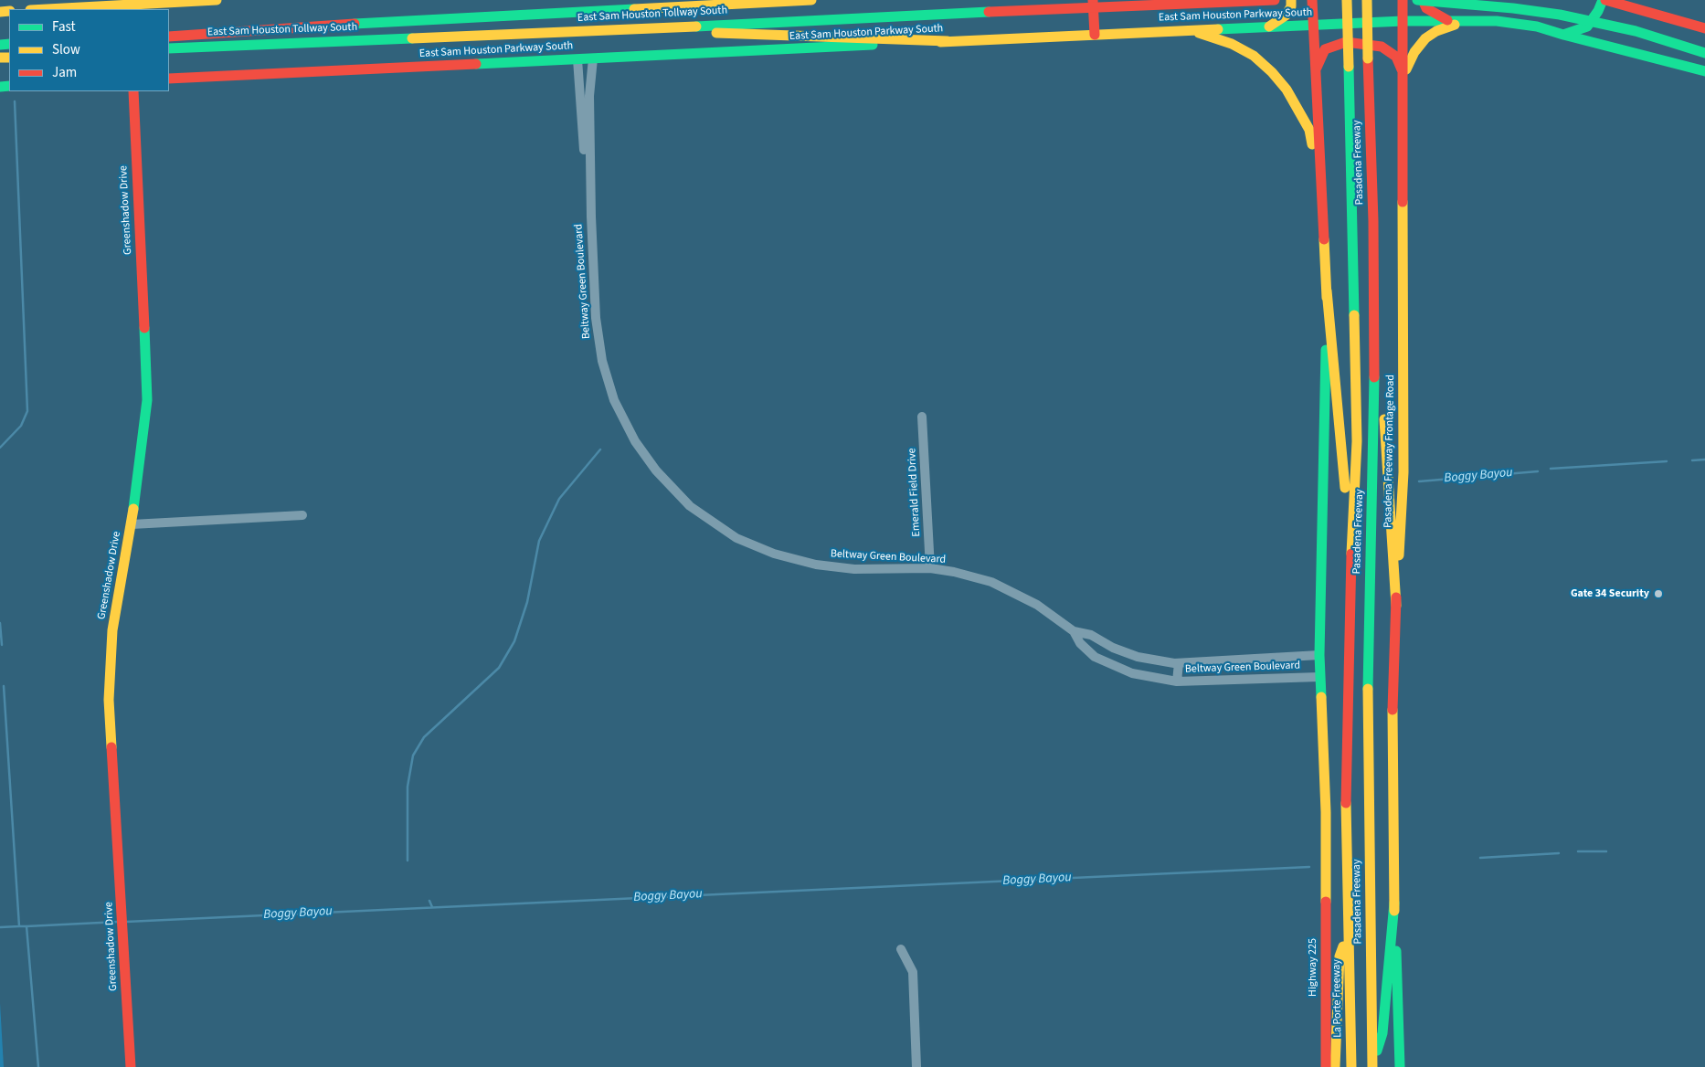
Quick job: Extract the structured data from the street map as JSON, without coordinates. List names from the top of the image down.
{
  "streets": {
    "main road": [
      "East Sam Houston Tollway South",
      "East Sam Houston Parkway South",
      "Pasadena Freeway",
      "Greenshadow Drive",
      "Pasadena Freeway Frontage Road",
      "Highway 225",
      "La Porte Freeway"
    ],
    "street": ["Beltway Green Boulevard", "Emerald Field Drive"]
  },
  "crossings": [
    ["East Sam Houston Parkway South", "Beltway Green Boulevard"],
    ["East Sam Houston Parkway South", "Pasadena Freeway Frontage Road"],
    ["Pasadena Freeway", "La Porte Freeway"],
    ["Beltway Green Boulevard", "Emerald Field Drive"],
    ["Beltway Green Boulevard", "Highway 225"]
  ],
  "water": ["Boggy Bayou"],
  "places": ["Gate 34 Security"],
  "legend": ["Fast", "Slow", "Jam"]
}
